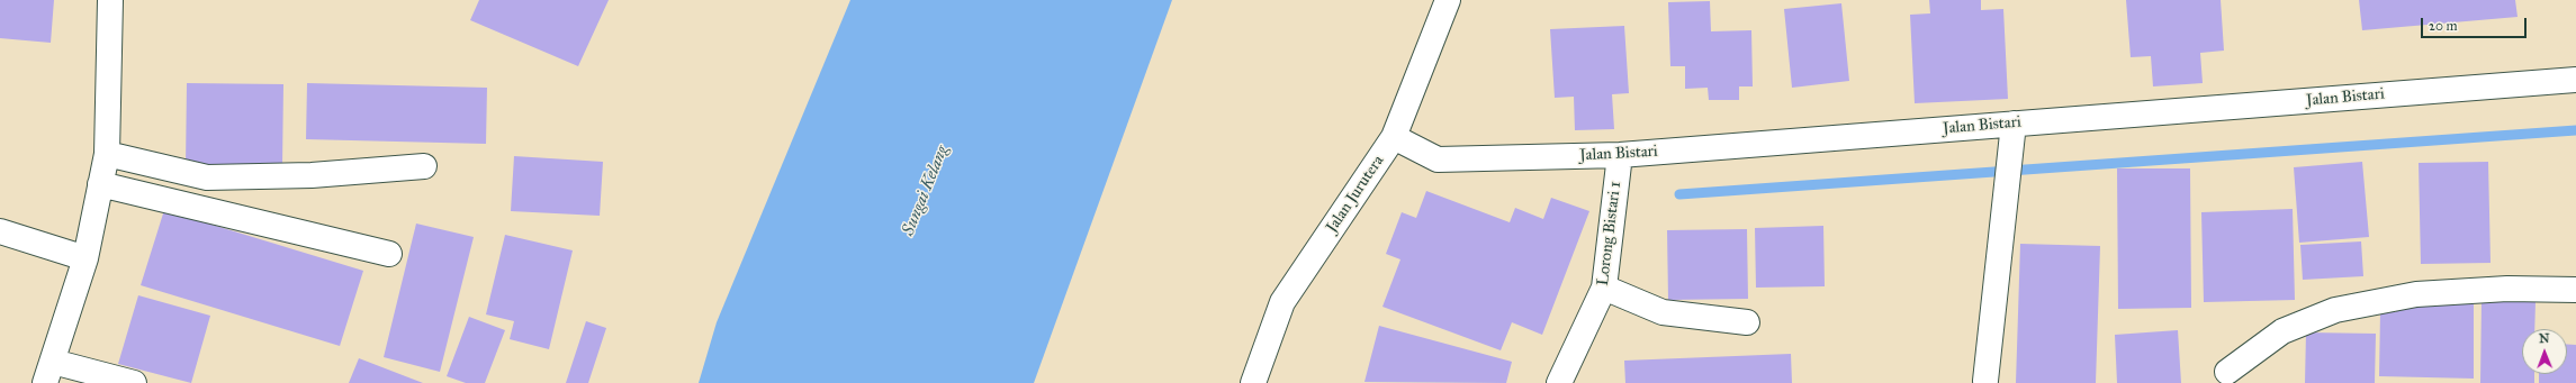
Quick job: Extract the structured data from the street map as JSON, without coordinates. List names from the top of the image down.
{
  "streets": {
    "street": ["Jalan Bistari", "Jalan Jurutera", "Lorong Bistari 1"]
  },
  "crossings": [
    ["Jalan Bistari", "Jalan Jurutera"],
    ["Jalan Bistari", "Lorong Bistari 1"]
  ],
  "water": ["Sungai Kelang"],
  "scale_bar": "20 m",
  "north": "top"
}
